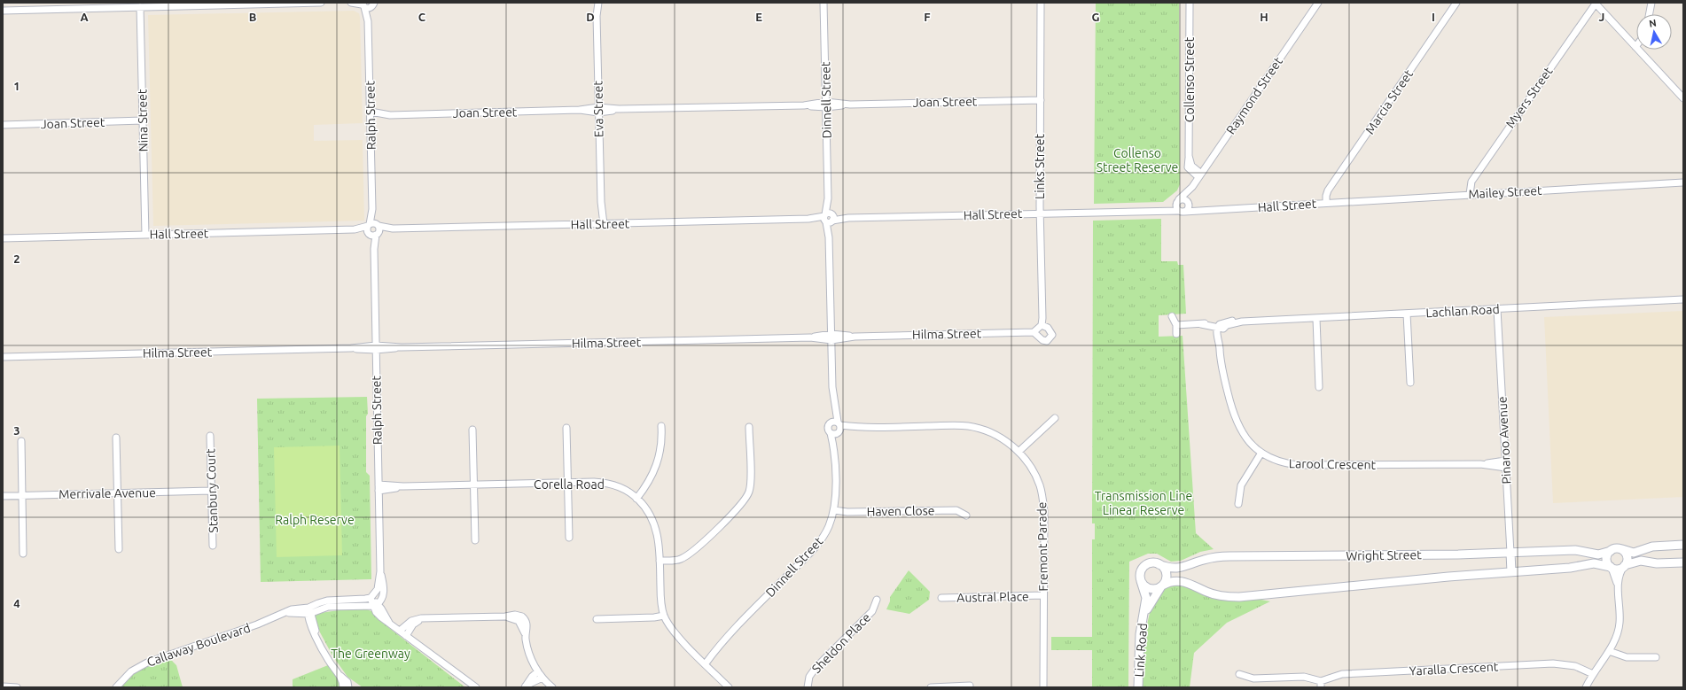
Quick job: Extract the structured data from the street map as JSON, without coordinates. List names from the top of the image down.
{
  "streets": {
    "street": [
      "Collenso Street",
      "Raymond Street",
      "Myers Street",
      "Dinnell Street",
      "Joan Street",
      "Marcia Street",
      "Eva Street",
      "Ralph Street",
      "Nina Street",
      "Links Street",
      "Mailey Street",
      "Hall Street",
      "Lachlan Road",
      "Hilma Street",
      "Pinaroo Avenue",
      "Larool Crescent",
      "Corella Road",
      "Stanbury Court",
      "Merrivale Avenue",
      "Haven Close",
      "Fremont Parade",
      "Wright Street",
      "Austral Place",
      "Sheldon Place",
      "Callaway Boulevard",
      "Link Road",
      "Yaralla Crescent"
    ]
  },
  "crossings": [
    ["Collenso Street", "Raymond Street"],
    ["Raymond Street", "Hall Street"],
    ["Myers Street", "Mailey Street"],
    ["Dinnell Street", "Joan Street"],
    ["Dinnell Street", "Hall Street"],
    ["Dinnell Street", "Hilma Street"],
    ["Dinnell Street", "Corella Road"],
    ["Dinnell Street", "Haven Close"],
    ["Dinnell Street", "Fremont Parade"],
    ["Joan Street", "Eva Street"],
    ["Joan Street", "Ralph Street"],
    ["Joan Street", "Nina Street"],
    ["Joan Street", "Links Street"],
    ["Marcia Street", "Mailey Street"],
    ["Marcia Street", "Hall Street"],
    ["Eva Street", "Hall Street"],
    ["Ralph Street", "Hall Street"],
    ["Ralph Street", "Hilma Street"],
    ["Ralph Street", "Corella Road"],
    ["Ralph Street", "Callaway Boulevard"],
    ["Nina Street", "Hall Street"],
    ["Links Street", "Hall Street"],
    ["Links Street", "Hilma Street"],
    ["Mailey Street", "Hall Street"],
    ["Lachlan Road", "Pinaroo Avenue"],
    ["Lachlan Road", "Larool Crescent"],
    ["Pinaroo Avenue", "Larool Crescent"],
    ["Pinaroo Avenue", "Wright Street"],
    ["Stanbury Court", "Merrivale Avenue"],
    ["Fremont Parade", "Austral Place"],
    ["Wright Street", "Link Road"]
  ],
  "parks": [
    "Collenso Street Reserve",
    "Transmission Line Linear Reserve",
    "Ralph Reserve",
    "The Greenway"
  ],
  "north": "top",
  "grid": {
    "columns": [
      "A",
      "B",
      "C",
      "D",
      "E",
      "F",
      "G",
      "H",
      "I",
      "J"
    ],
    "rows": [
      "1",
      "2",
      "3",
      "4"
    ]
  }
}
